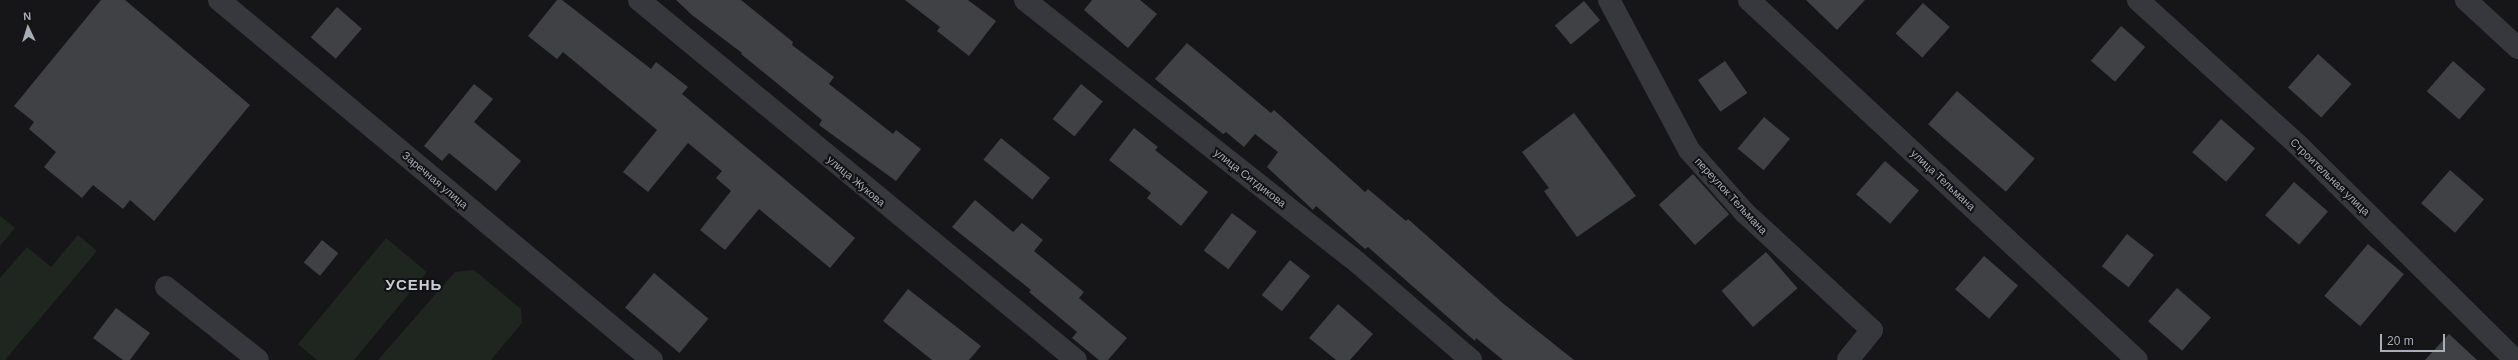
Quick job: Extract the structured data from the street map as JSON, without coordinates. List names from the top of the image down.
{
  "streets": {
    "street": [
      "Строительная улица",
      "улица Ситдикова",
      "Заречная улица",
      "улица Тельмана",
      "улица Жукова",
      "переулок Тельмана"
    ]
  },
  "districts": ["УСЕНЬ"],
  "scale_bar": "20 m",
  "north": "top"
}
